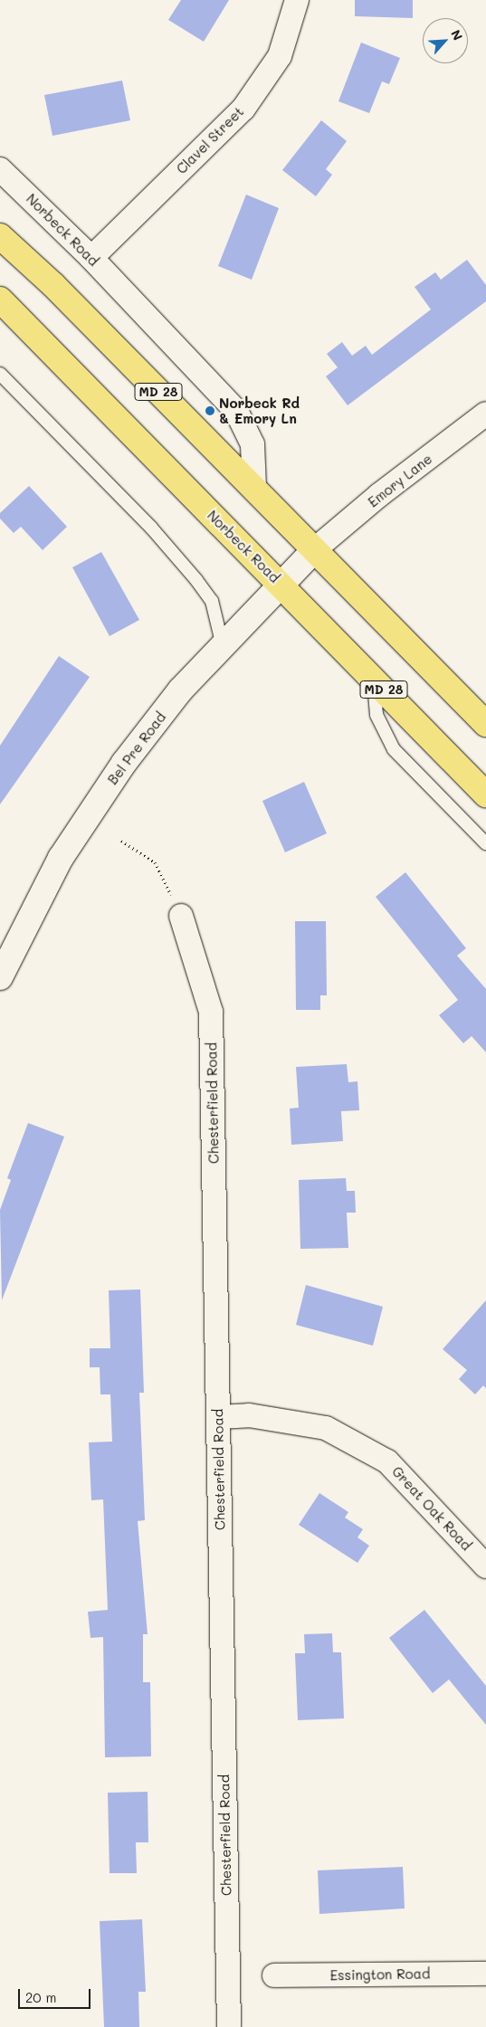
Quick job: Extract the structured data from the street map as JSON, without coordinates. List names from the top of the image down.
{
  "streets": {
    "main road": ["Norbeck Road", "MD 28", "Bel Pre Road"],
    "street": [
      "Clavel Street",
      "Emory Lane",
      "Chesterfield Road",
      "Great Oak Road",
      "Essington Road"
    ]
  },
  "crossings": [
    ["Clavel Street", "Norbeck Road"],
    ["Norbeck Road", "MD 28"],
    ["Norbeck Road", "Bel Pre Road"],
    ["MD 28", "Emory Lane"],
    ["MD 28", "Bel Pre Road"],
    ["Emory Lane", "Bel Pre Road"],
    ["Chesterfield Road", "Great Oak Road"]
  ],
  "places": ["Norbeck Rd & Emory Ln"],
  "scale_bar": "20 m",
  "north": "top right"
}
